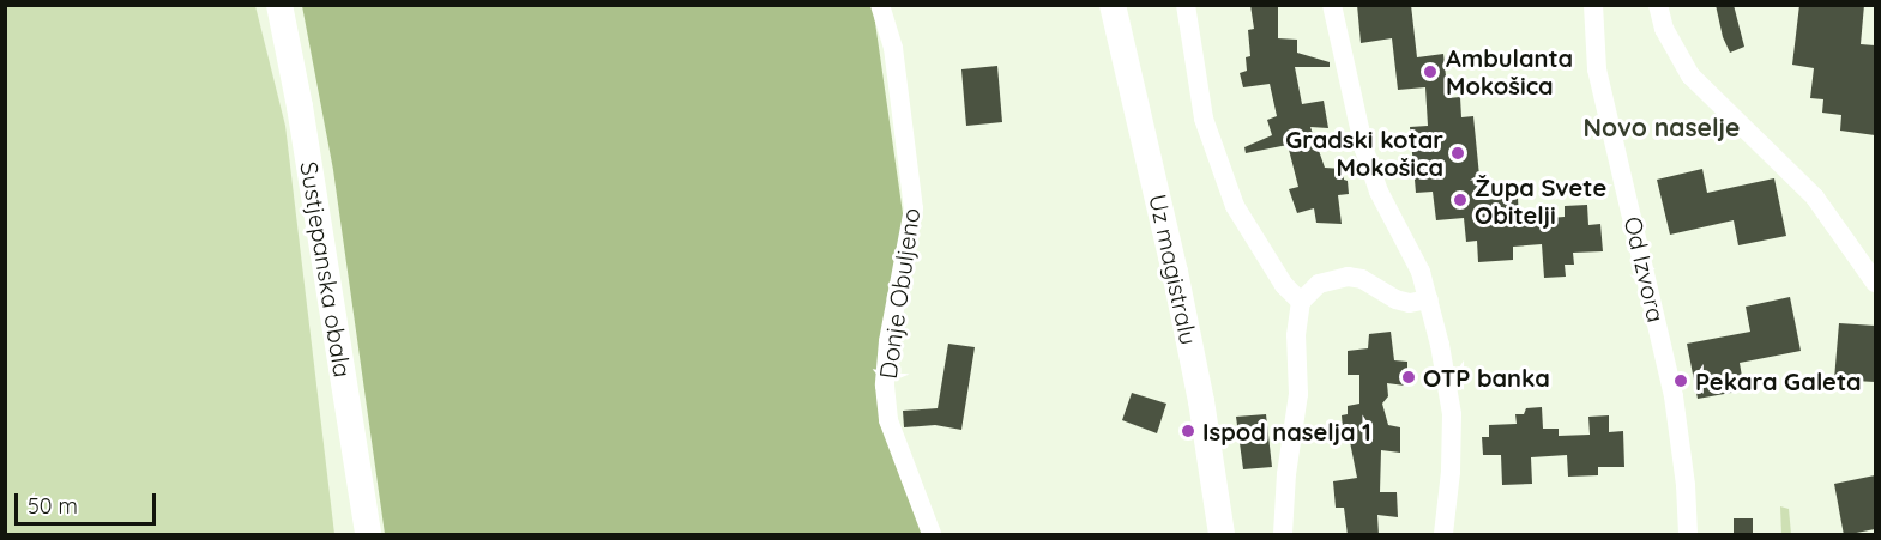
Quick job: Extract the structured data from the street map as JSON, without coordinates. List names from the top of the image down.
{
  "streets": {
    "main road": ["Sustjepanska obala", "Uz magistralu"],
    "street": ["Od Izvora", "Donje Obuljeno"]
  },
  "districts": ["Novo naselje"],
  "places": [
    "Ambulanta Mokošica",
    "Gradski kotar Mokošica",
    "Župa Svete Obitelji",
    "OTP banka",
    "Pekara Galeta",
    "Ispod naselja 1"
  ],
  "scale_bar": "50 m"
}
